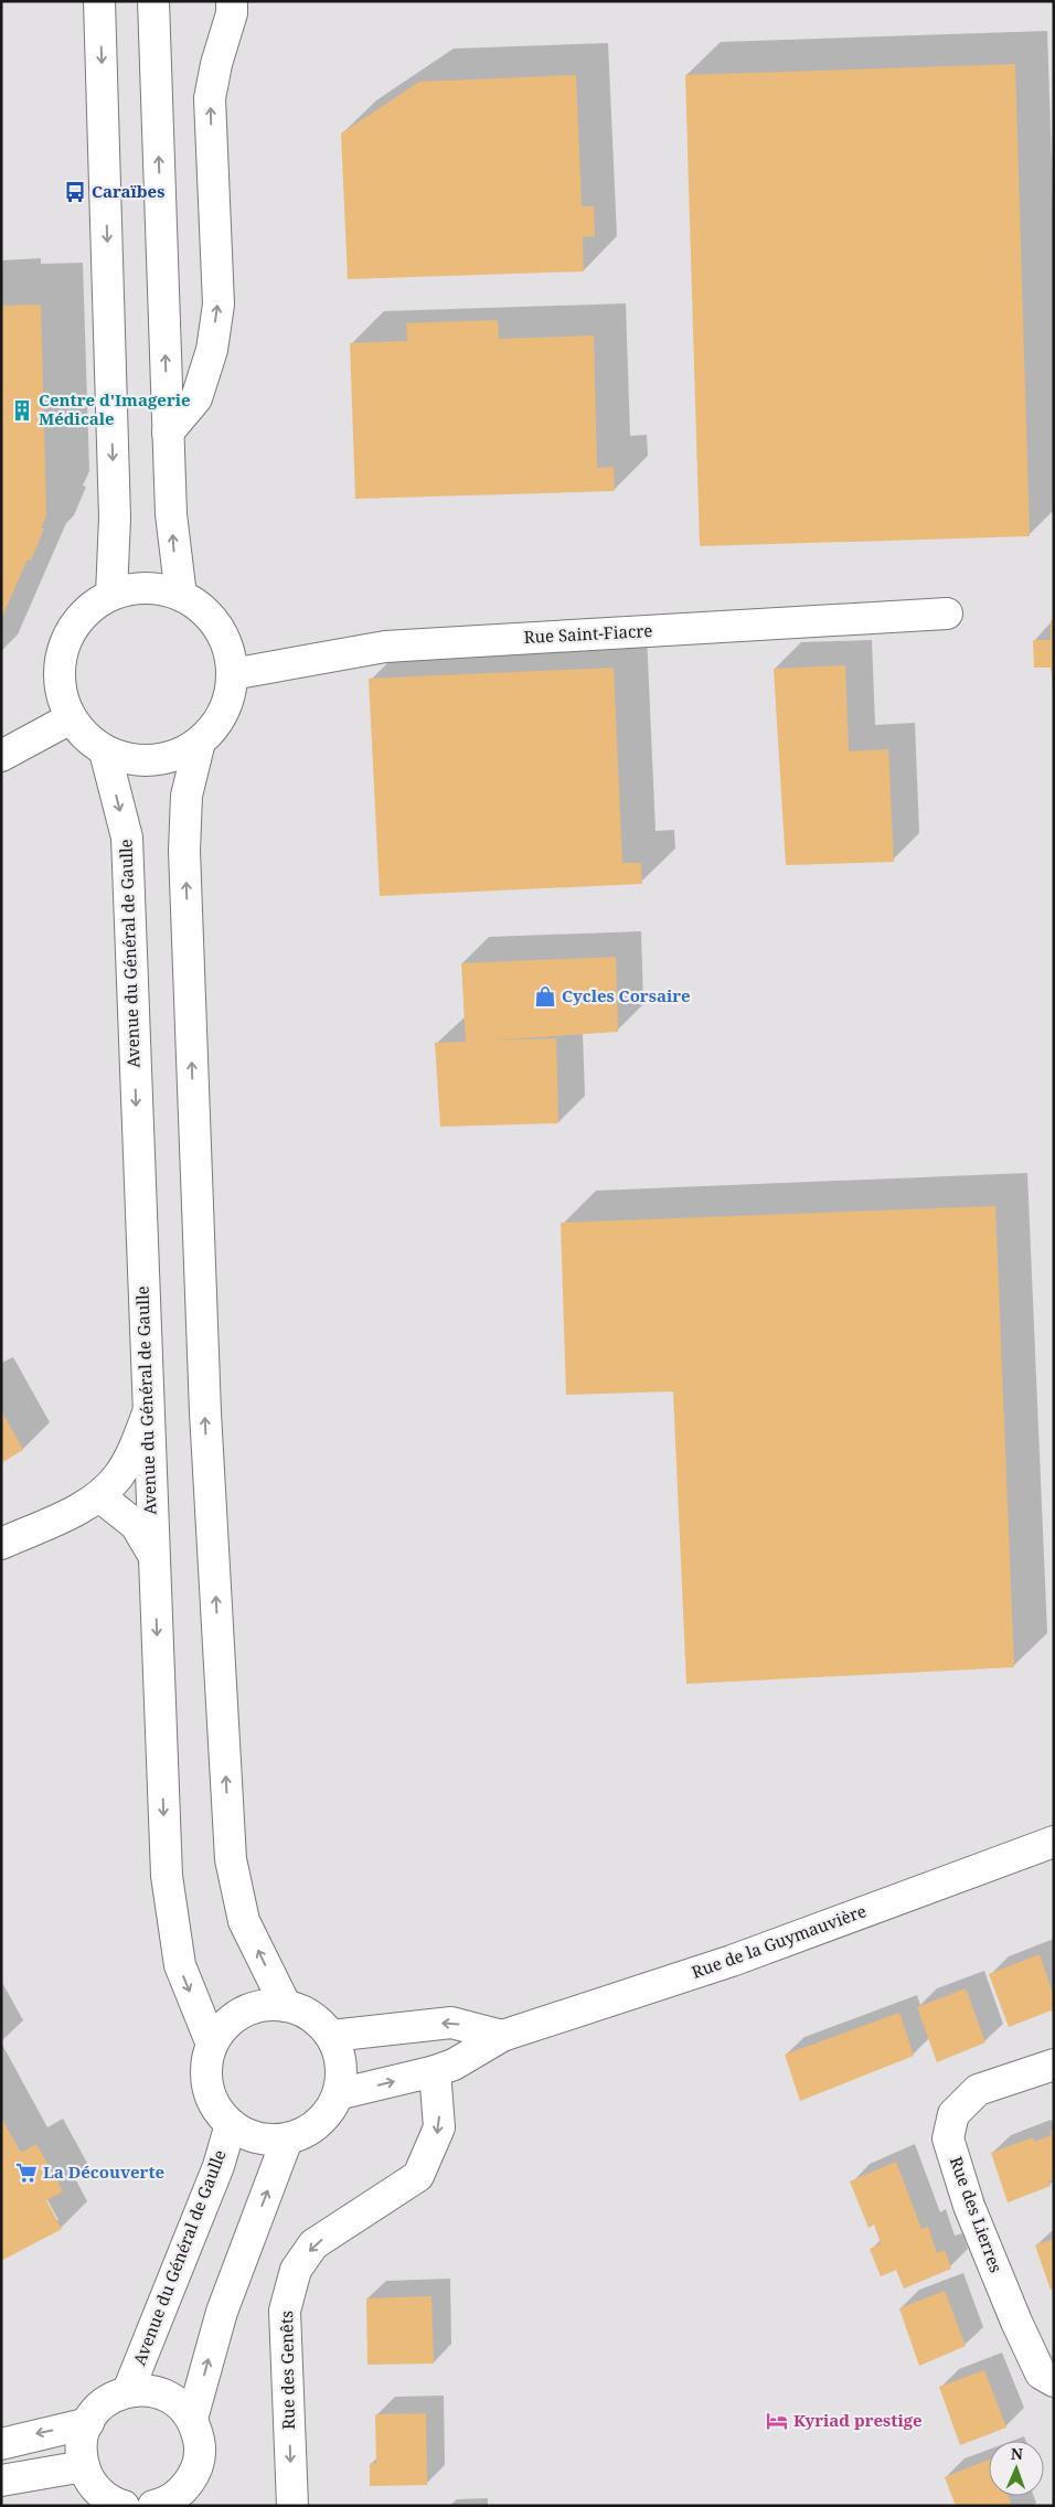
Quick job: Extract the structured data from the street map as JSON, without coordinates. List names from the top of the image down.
{
  "streets": {
    "main road": [
      "Rue Saint-Fiacre",
      "Avenue du Général de Gaulle",
      "Rue de la Guymauvière",
      "Rue des Lierres",
      "Rue des Genêts"
    ]
  },
  "crossings": [
    ["Rue Saint-Fiacre", "Avenue du Général de Gaulle"],
    ["Avenue du Général de Gaulle", "Rue de la Guymauvière"],
    ["Rue de la Guymauvière", "Rue des Genêts"]
  ],
  "places": {
    "bus stop": ["Caraïbes"],
    "building": ["Centre d'Imagerie Médicale"],
    "shop": ["Cycles Corsaire"],
    "supermarket": ["La Découverte"],
    "hotel": ["Kyriad prestige"]
  },
  "north": "top"
}
